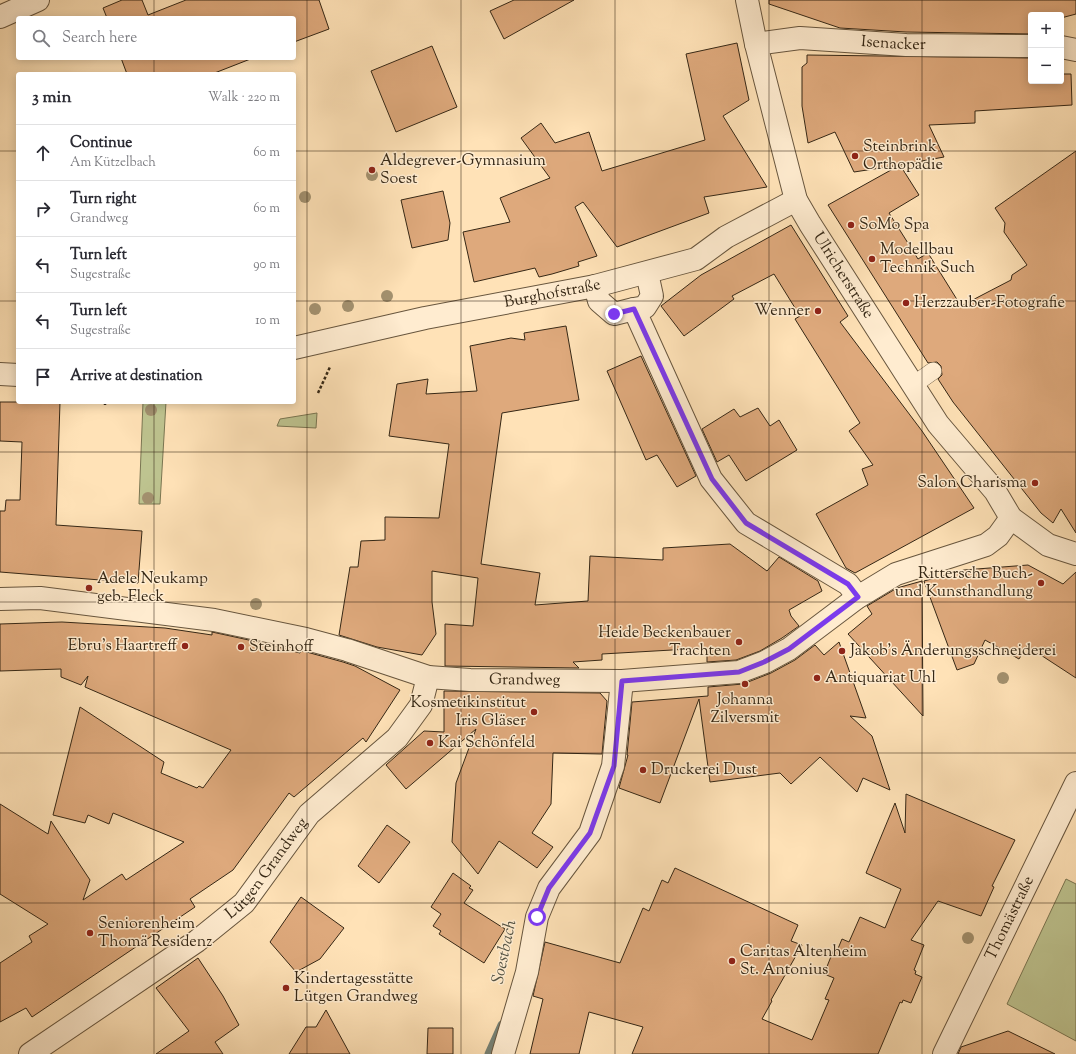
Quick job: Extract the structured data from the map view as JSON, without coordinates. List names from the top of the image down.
{
  "streets": {
    "street": [
      "Isenacker",
      "Ulricherstraße",
      "Burghofstraße",
      "Grandweg",
      "Lütgen Grandweg",
      "Thomästraße"
    ]
  },
  "crossings": [
    ["Isenacker", "Ulricherstraße"],
    ["Ulricherstraße", "Burghofstraße"],
    ["Ulricherstraße", "Grandweg"],
    ["Grandweg", "Lütgen Grandweg"]
  ],
  "water": ["Soestbach"],
  "places": [
    "Steinbrink Orthopädie",
    "Aldegrever-Gymnasium Soest",
    "SoMo Spa",
    "Modellbau Technik Such",
    "Herzzauber-Fotografie",
    "Wenner",
    "Salon Charisma",
    "Rittersche Buch- und Kunsthandlung",
    "Adele Neukamp geb. Fleck",
    "Heide Beckenbauer Trachten",
    "Ebru's Haartreff",
    "Steinhoff",
    "Jakob's Änderungsschneiderei",
    "Antiquariat Uhl",
    "Johanna Zilversmit",
    "Kosmetikinstitut Iris Gläser",
    "Kai Schönfeld",
    "Druckerei Dust",
    "Seniorenheim Thomä Residenz",
    "Caritas Altenheim St. Antonius",
    "Kindertagesstätte Lütgen Grandweg"
  ],
  "page": {
    "map_buttons": ["+", "−"],
    "search": "Search here",
    "heading": ["3 min", "Walk · 220 m"],
    "list": [
      ["Continue", "Am Kützelbach", "60 m"],
      ["Turn right", "Grandweg", "60 m"],
      ["Turn left", "Sugestraße", "90 m"],
      ["Turn left", "Sugestraße", "10 m"],
      "Arrive at destination"
    ]
  }
}
